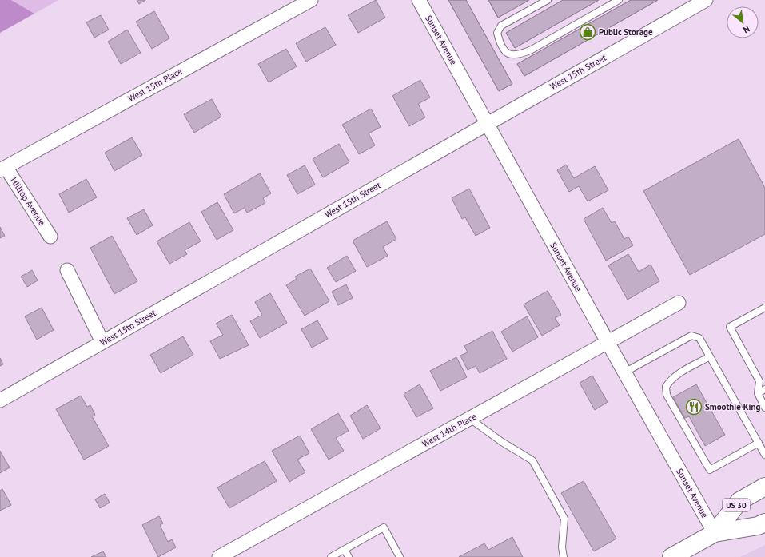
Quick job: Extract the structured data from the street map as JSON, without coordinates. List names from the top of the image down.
{
  "streets": {
    "main road": ["US 30"],
    "street": [
      "Sunset Avenue",
      "West 15th Street",
      "West 15th Place",
      "Hilltop Avenue",
      "West 14th Place"
    ]
  },
  "crossings": [
    ["Sunset Avenue", "West 15th Street"],
    ["Sunset Avenue", "West 14th Place"],
    ["Sunset Avenue", "US 30"],
    ["West 15th Place", "Hilltop Avenue"]
  ],
  "places": {
    "shop": ["Public Storage"],
    "restaurant": ["Smoothie King"]
  },
  "north": "bottom right"
}
